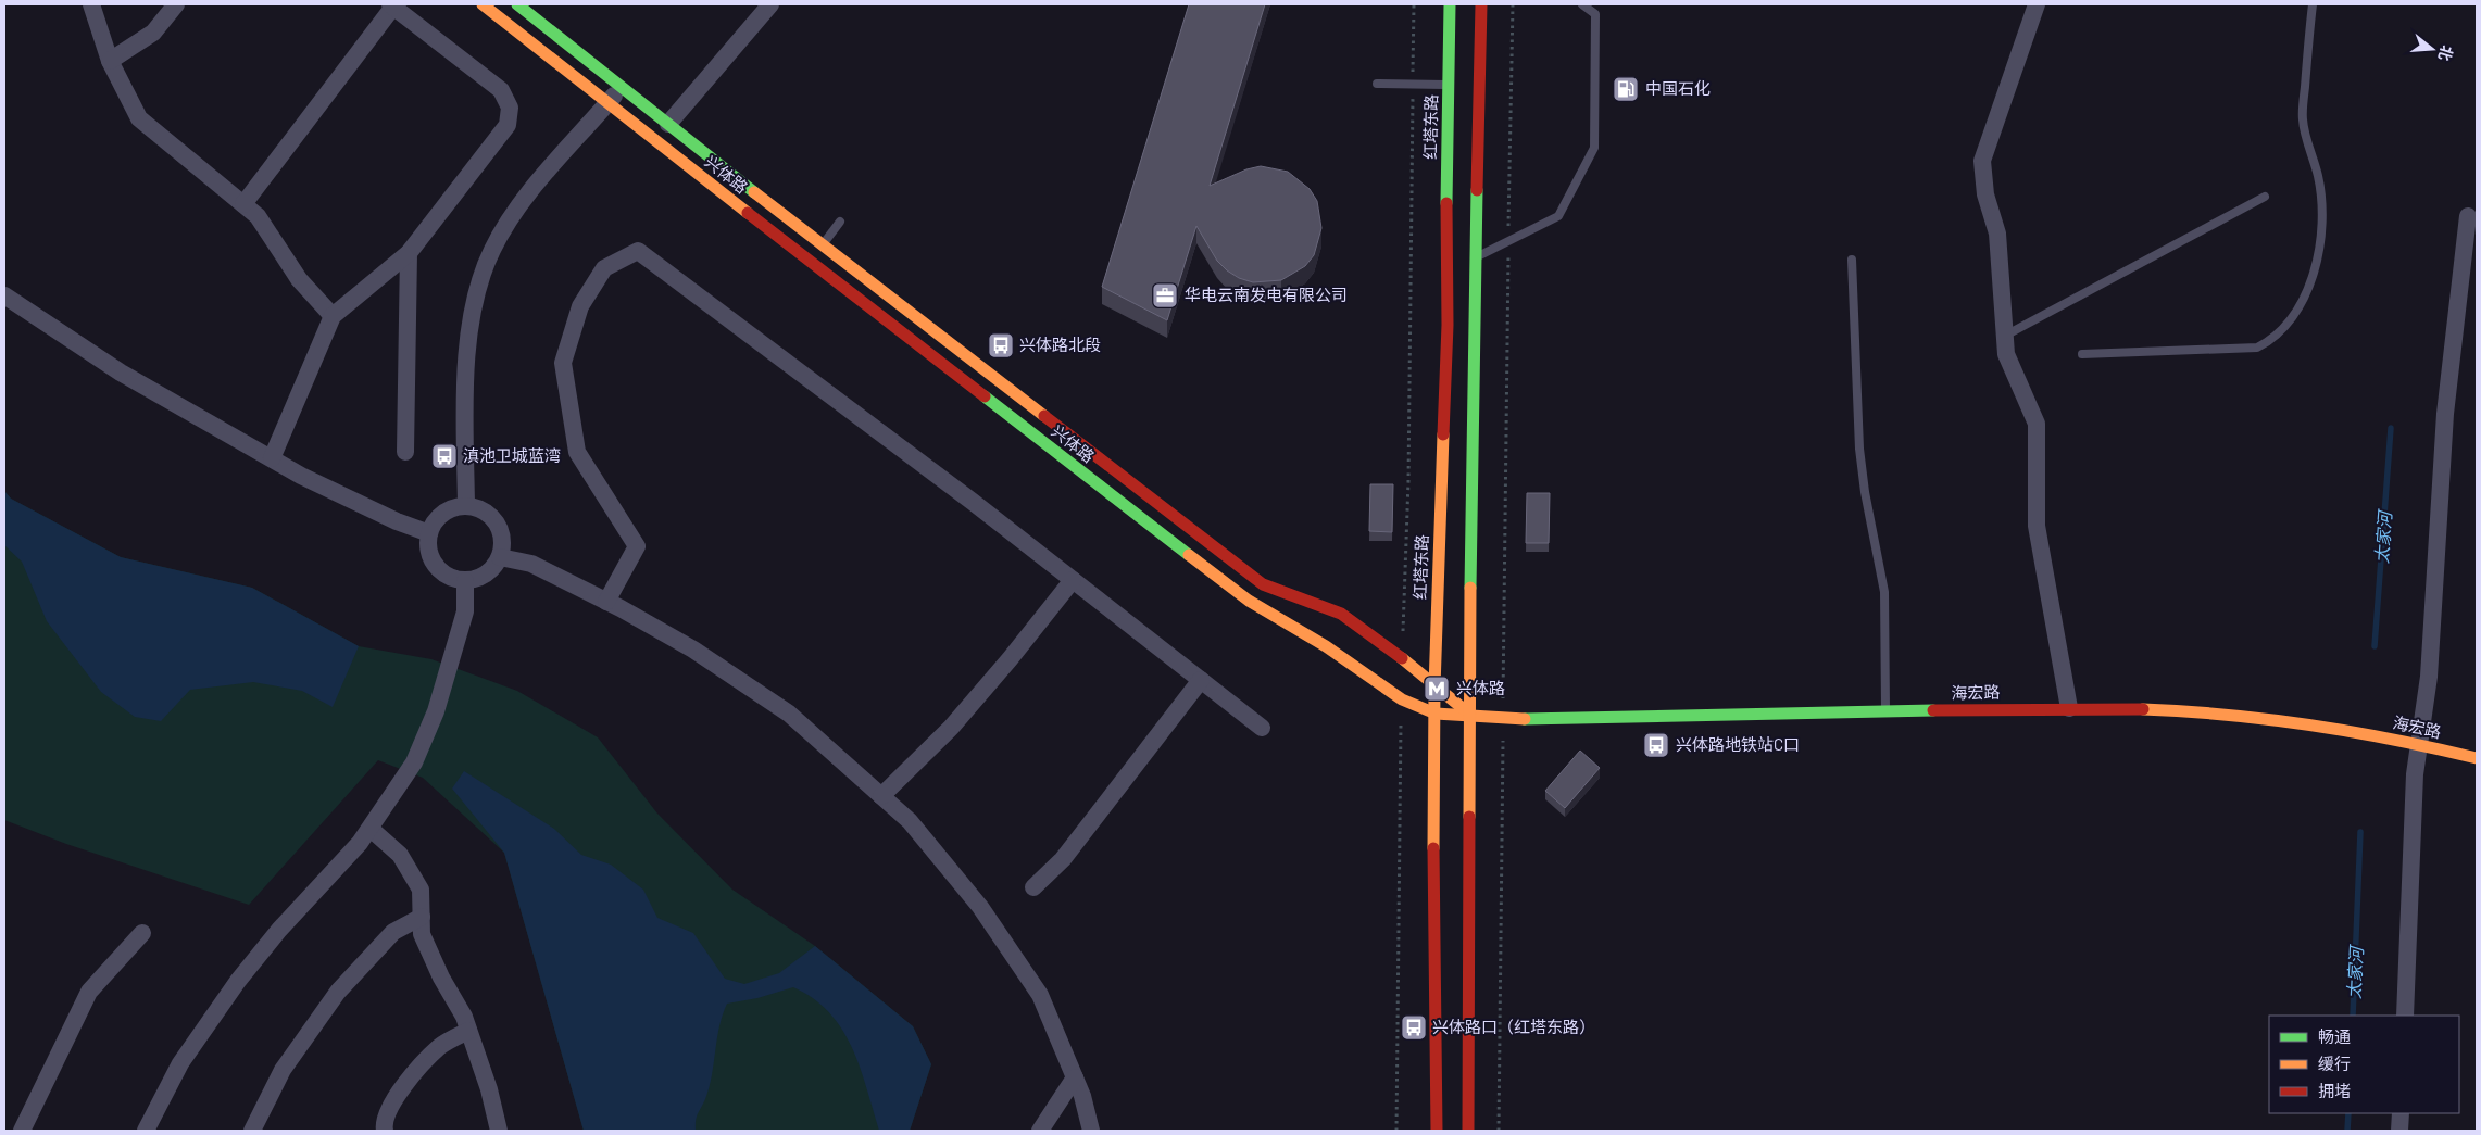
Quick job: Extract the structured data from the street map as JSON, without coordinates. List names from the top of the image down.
{
  "streets": {
    "street": ["红塔东路", "兴体路", "海宏路"]
  },
  "crossings": [
    ["红塔东路", "兴体路"],
    ["兴体路", "海宏路"]
  ],
  "water": ["太家河"],
  "places": {
    "fuel station": ["中国石化"],
    "office": ["华电云南发电有限公司"],
    "bus stop": [
      "兴体路北段",
      "滇池卫城蓝湾",
      "兴体路地铁站C口",
      "兴体路口（红塔东路）"
    ],
    "metro station": ["兴体路"]
  },
  "legend": ["畅通", "缓行", "拥堵"],
  "north": "right"
}
